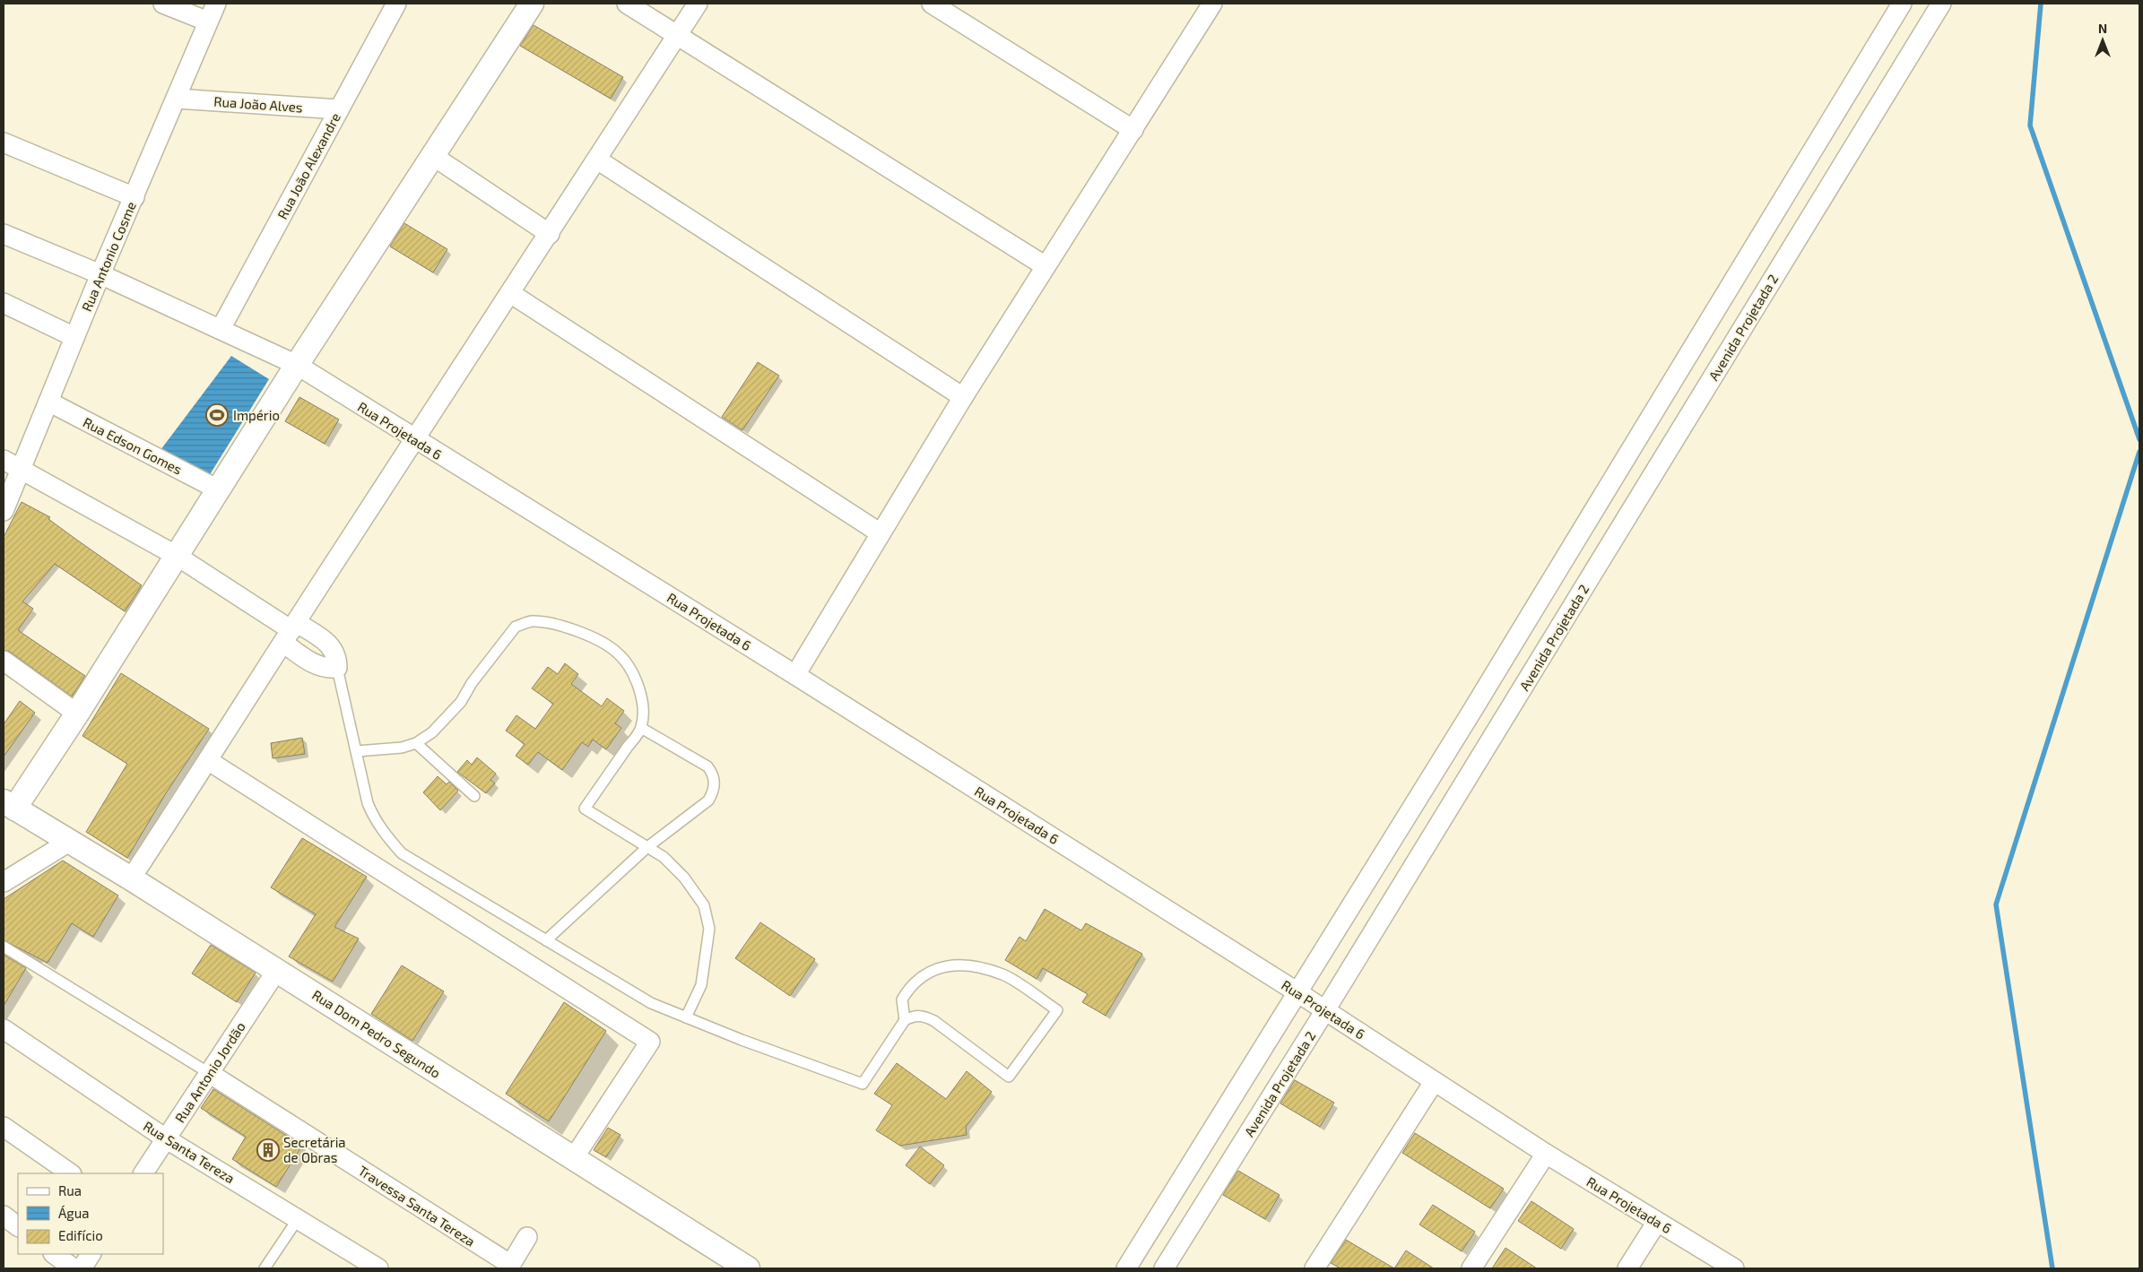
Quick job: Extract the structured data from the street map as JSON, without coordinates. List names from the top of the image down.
{
  "streets": {
    "street": [
      "Rua João Alves",
      "Rua João Alexandre",
      "Rua Antonio Cosme",
      "Avenida Projetada 2",
      "Rua Projetada 6",
      "Rua Edson Gomes",
      "Rua Dom Pedro Segundo",
      "Rua Antonio Jordão",
      "Rua Santa Tereza",
      "Travessa Santa Tereza"
    ]
  },
  "crossings": [
    ["Rua João Alves", "Rua João Alexandre"],
    ["Rua João Alves", "Rua Antonio Cosme"],
    ["Rua João Alexandre", "Rua Projetada 6"],
    ["Rua Antonio Cosme", "Rua Projetada 6"],
    ["Rua Antonio Cosme", "Rua Edson Gomes"],
    ["Avenida Projetada 2", "Rua Projetada 6"],
    ["Rua Dom Pedro Segundo", "Rua Antonio Jordão"],
    ["Rua Antonio Jordão", "Rua Santa Tereza"],
    ["Rua Antonio Jordão", "Travessa Santa Tereza"]
  ],
  "places": {
    "sports": ["Império"],
    "building": ["Secretária de Obras"]
  },
  "legend": ["Rua", "Água", "Edifício"],
  "north": "top"
}
